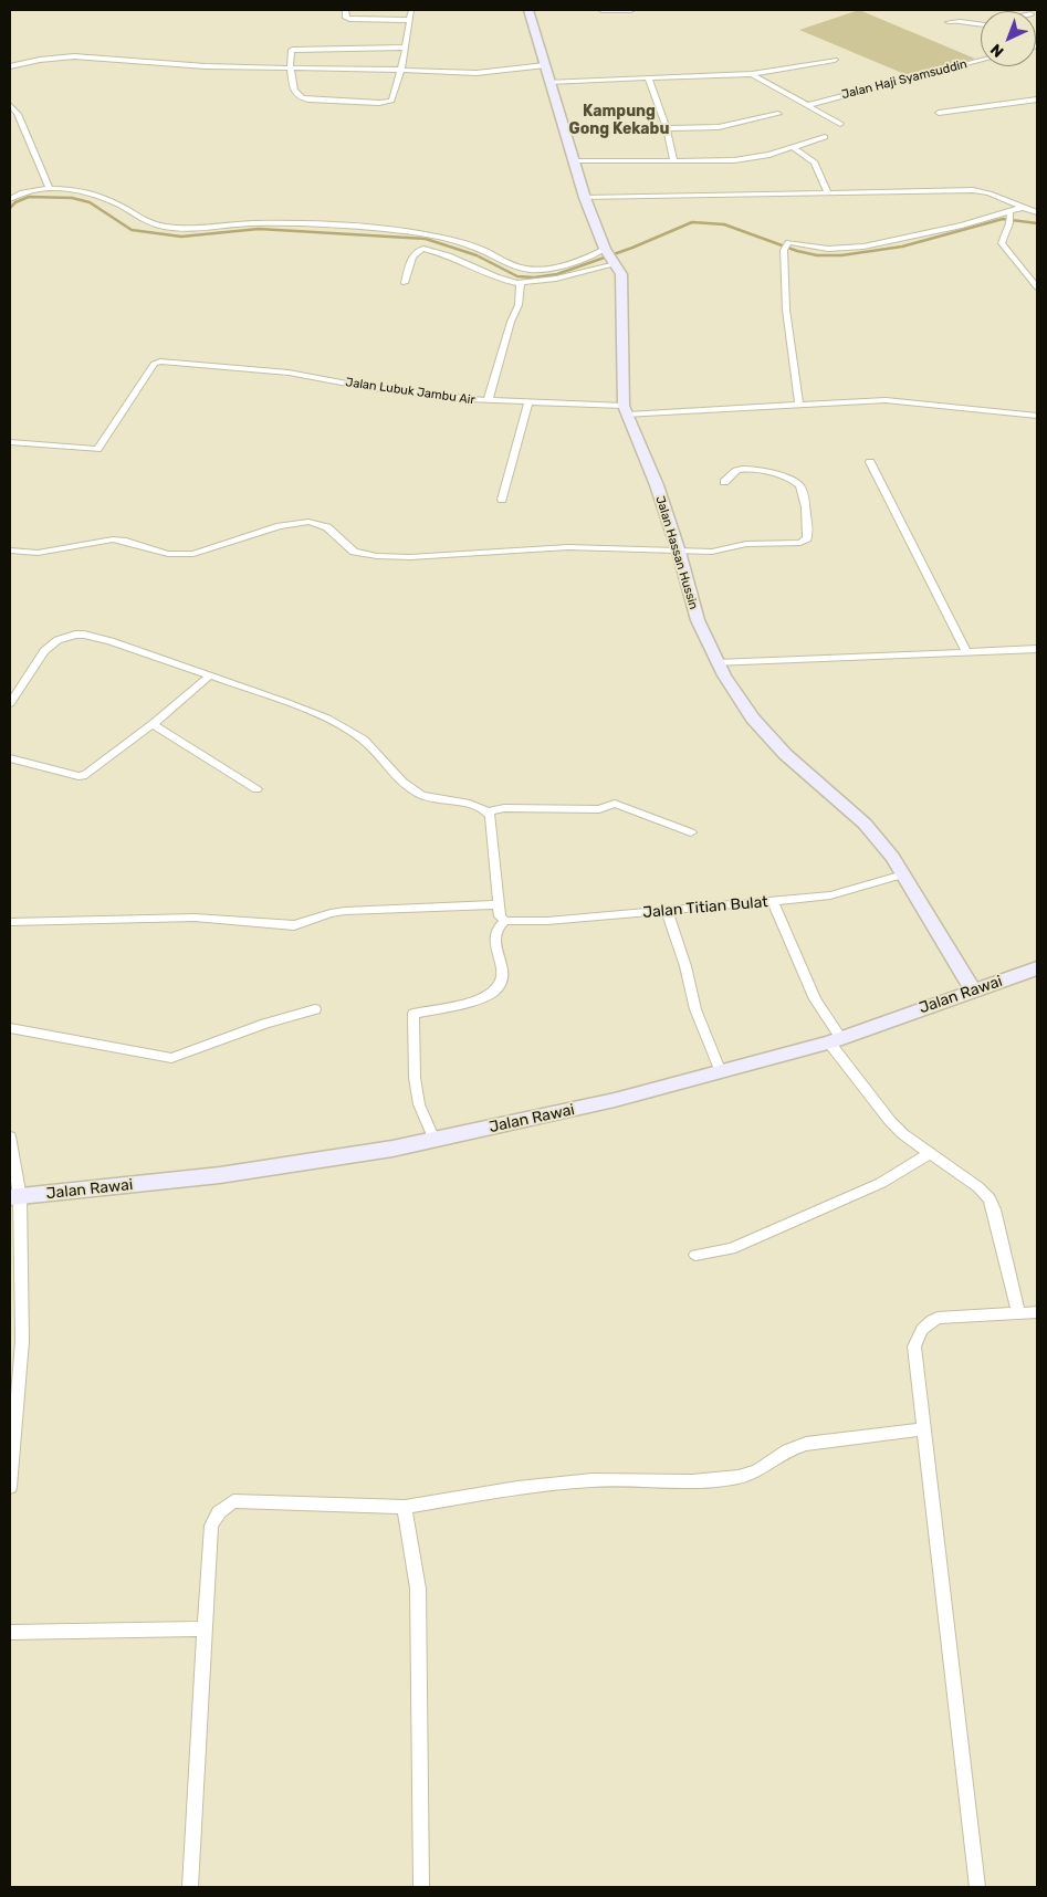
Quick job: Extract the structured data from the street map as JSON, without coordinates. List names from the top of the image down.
{
  "streets": {
    "street": [
      "Jalan Haji Syamsuddin",
      "Jalan Lubuk Jambu Air",
      "Jalan Hassan Hussin",
      "Jalan Titian Bulat",
      "Jalan Rawai"
    ]
  },
  "crossings": [
    ["Jalan Lubuk Jambu Air", "Jalan Hassan Hussin"],
    ["Jalan Hassan Hussin", "Jalan Titian Bulat"],
    ["Jalan Hassan Hussin", "Jalan Rawai"]
  ],
  "districts": ["Kampung Gong Kekabu"],
  "north": "bottom left"
}
